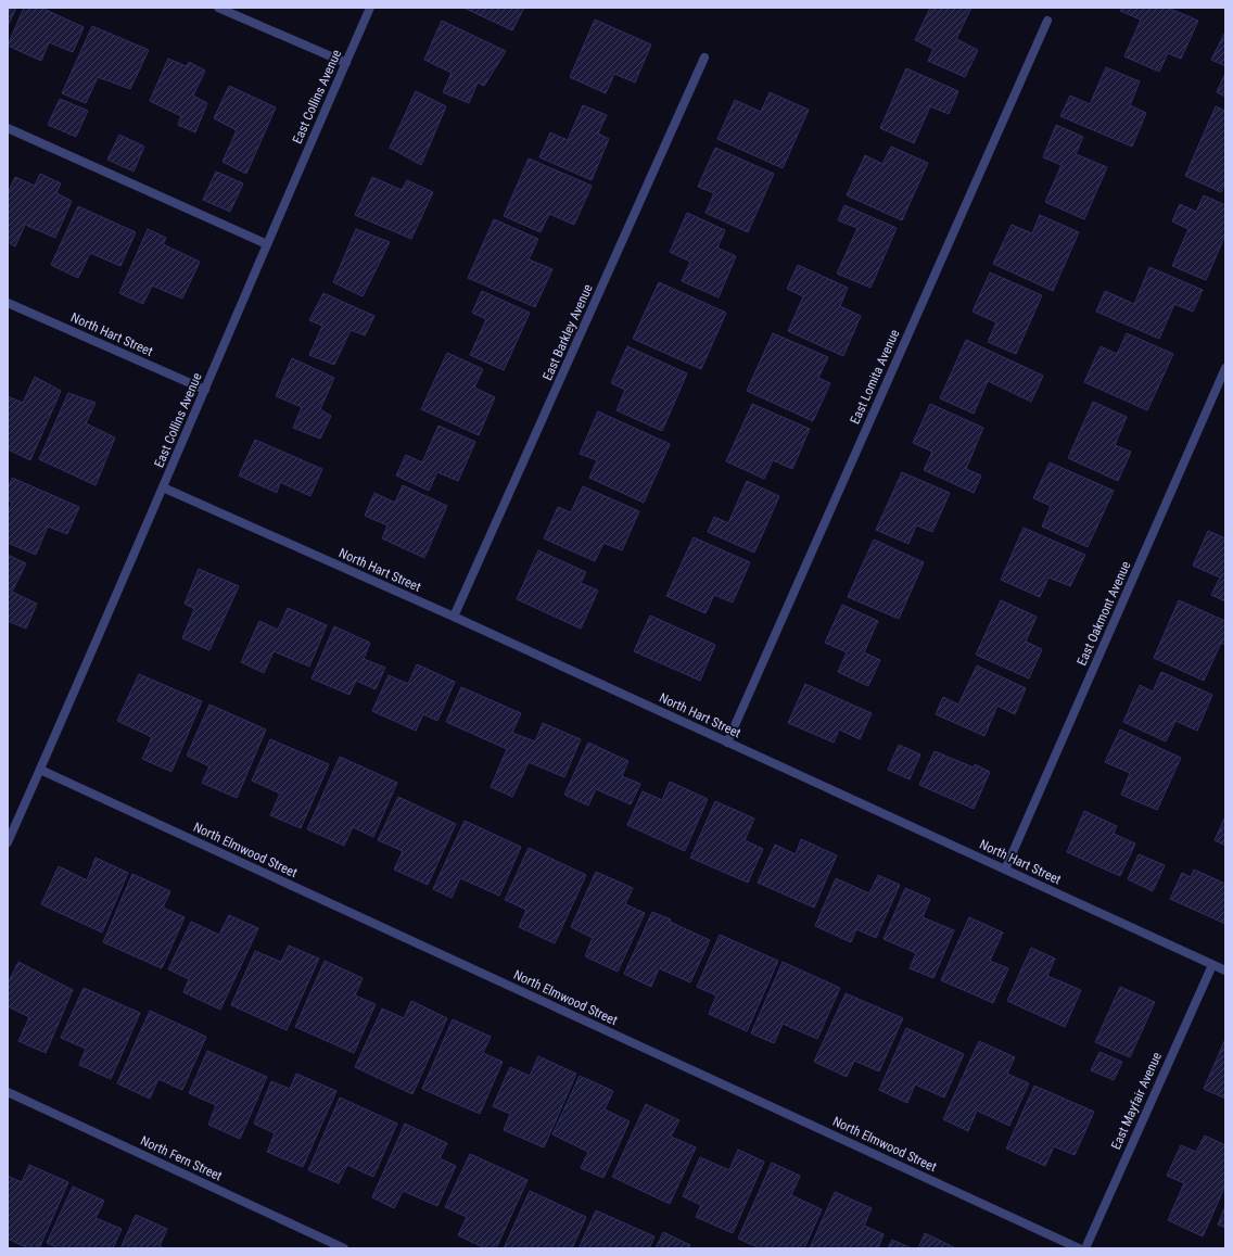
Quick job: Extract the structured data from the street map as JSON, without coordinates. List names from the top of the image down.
{
  "streets": {
    "street": [
      "East Collins Avenue",
      "East Barkley Avenue",
      "North Hart Street",
      "East Lomita Avenue",
      "East Oakmont Avenue",
      "North Elmwood Street",
      "East Mayfair Avenue",
      "North Fern Street"
    ]
  },
  "crossings": [
    ["East Collins Avenue", "North Hart Street"],
    ["East Collins Avenue", "North Elmwood Street"],
    ["East Barkley Avenue", "North Hart Street"],
    ["North Hart Street", "East Lomita Avenue"],
    ["North Hart Street", "East Oakmont Avenue"],
    ["North Hart Street", "East Mayfair Avenue"]
  ]
}
